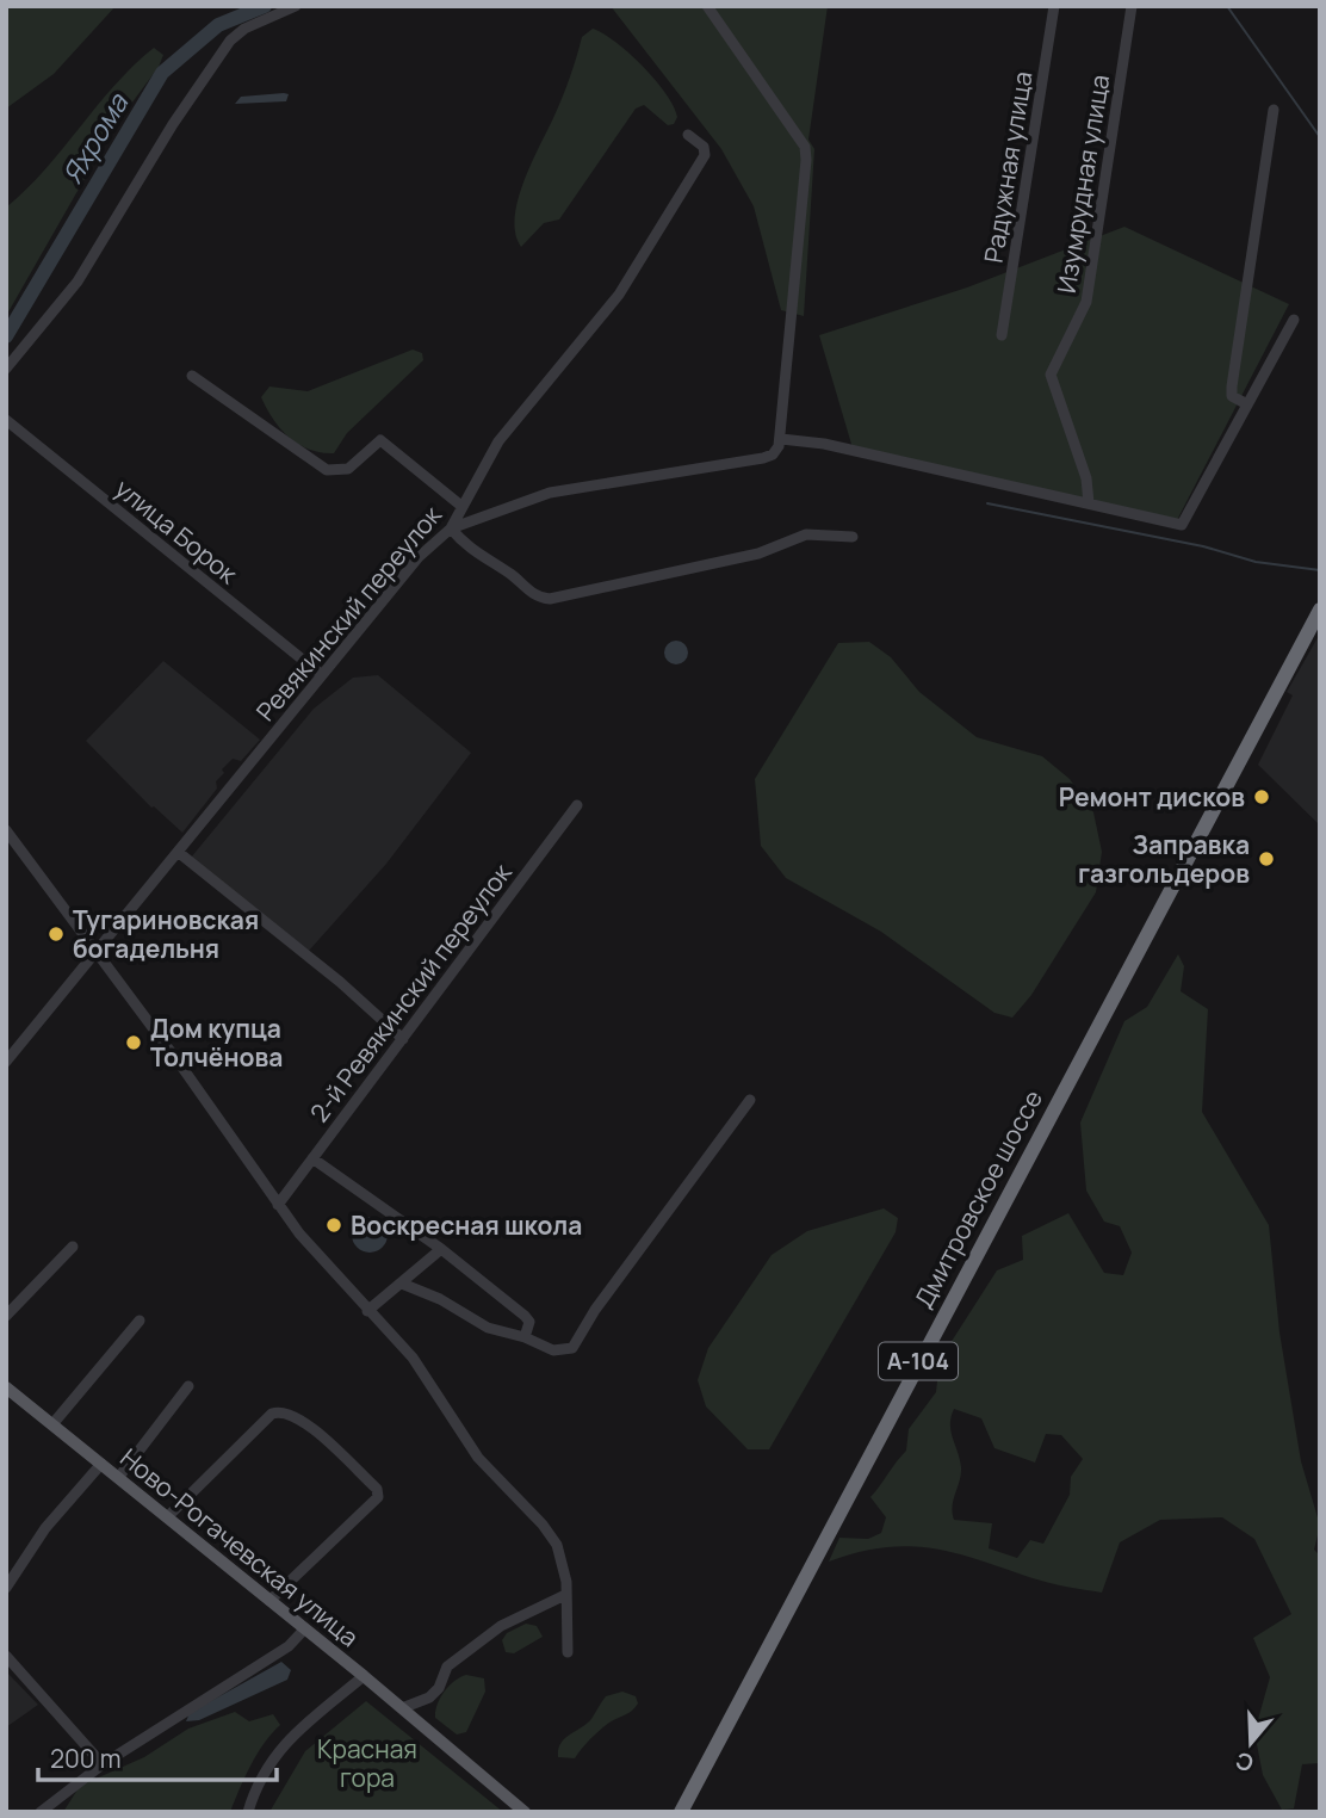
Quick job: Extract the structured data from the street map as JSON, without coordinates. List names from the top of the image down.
{
  "streets": {
    "highway": ["Дмитровское шоссе", "А-104"],
    "main road": ["Ново-Рогачевская улица"],
    "street": [
      "Радужная улица",
      "Изумрудная улица",
      "улица Борок",
      "Ревякинский переулок",
      "2-й Ревякинский переулок"
    ]
  },
  "crossings": [
    ["улица Борок", "Ревякинский переулок"]
  ],
  "water": ["Яхрома"],
  "parks": ["Красная гора"],
  "places": [
    "Ремонт дисков",
    "Заправка газгольдеров",
    "Тугариновская богадельня",
    "Дом купца Толчёнова",
    "Воскресная школа"
  ],
  "scale_bar": "200 m",
  "north": "bottom"
}
